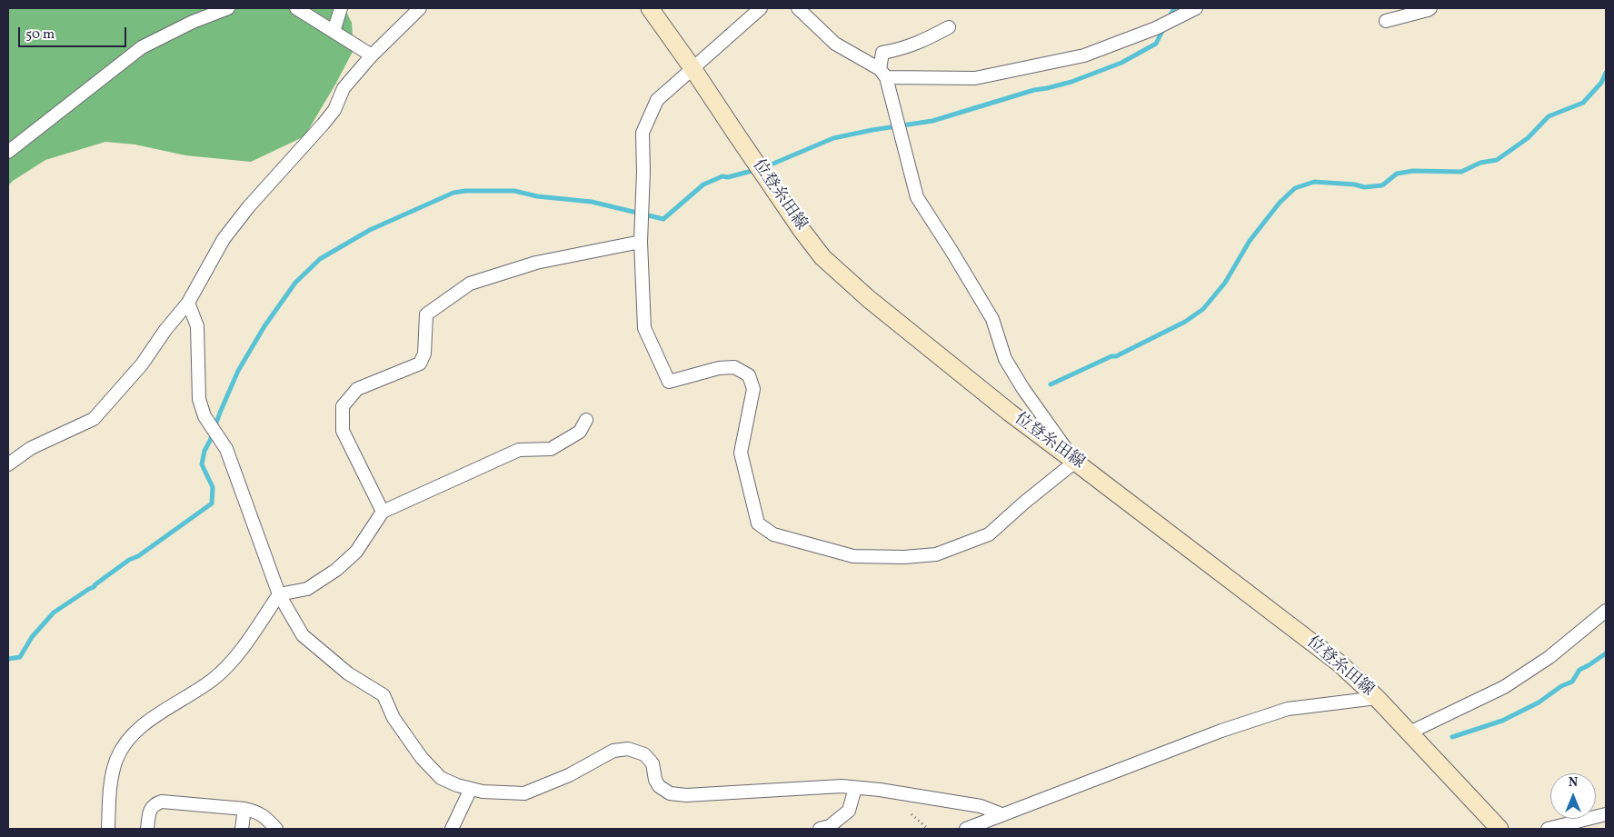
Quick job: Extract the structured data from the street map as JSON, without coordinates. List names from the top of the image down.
{
  "streets": {
    "main road": ["位登糸田線"]
  },
  "scale_bar": "50 m",
  "north": "top"
}
